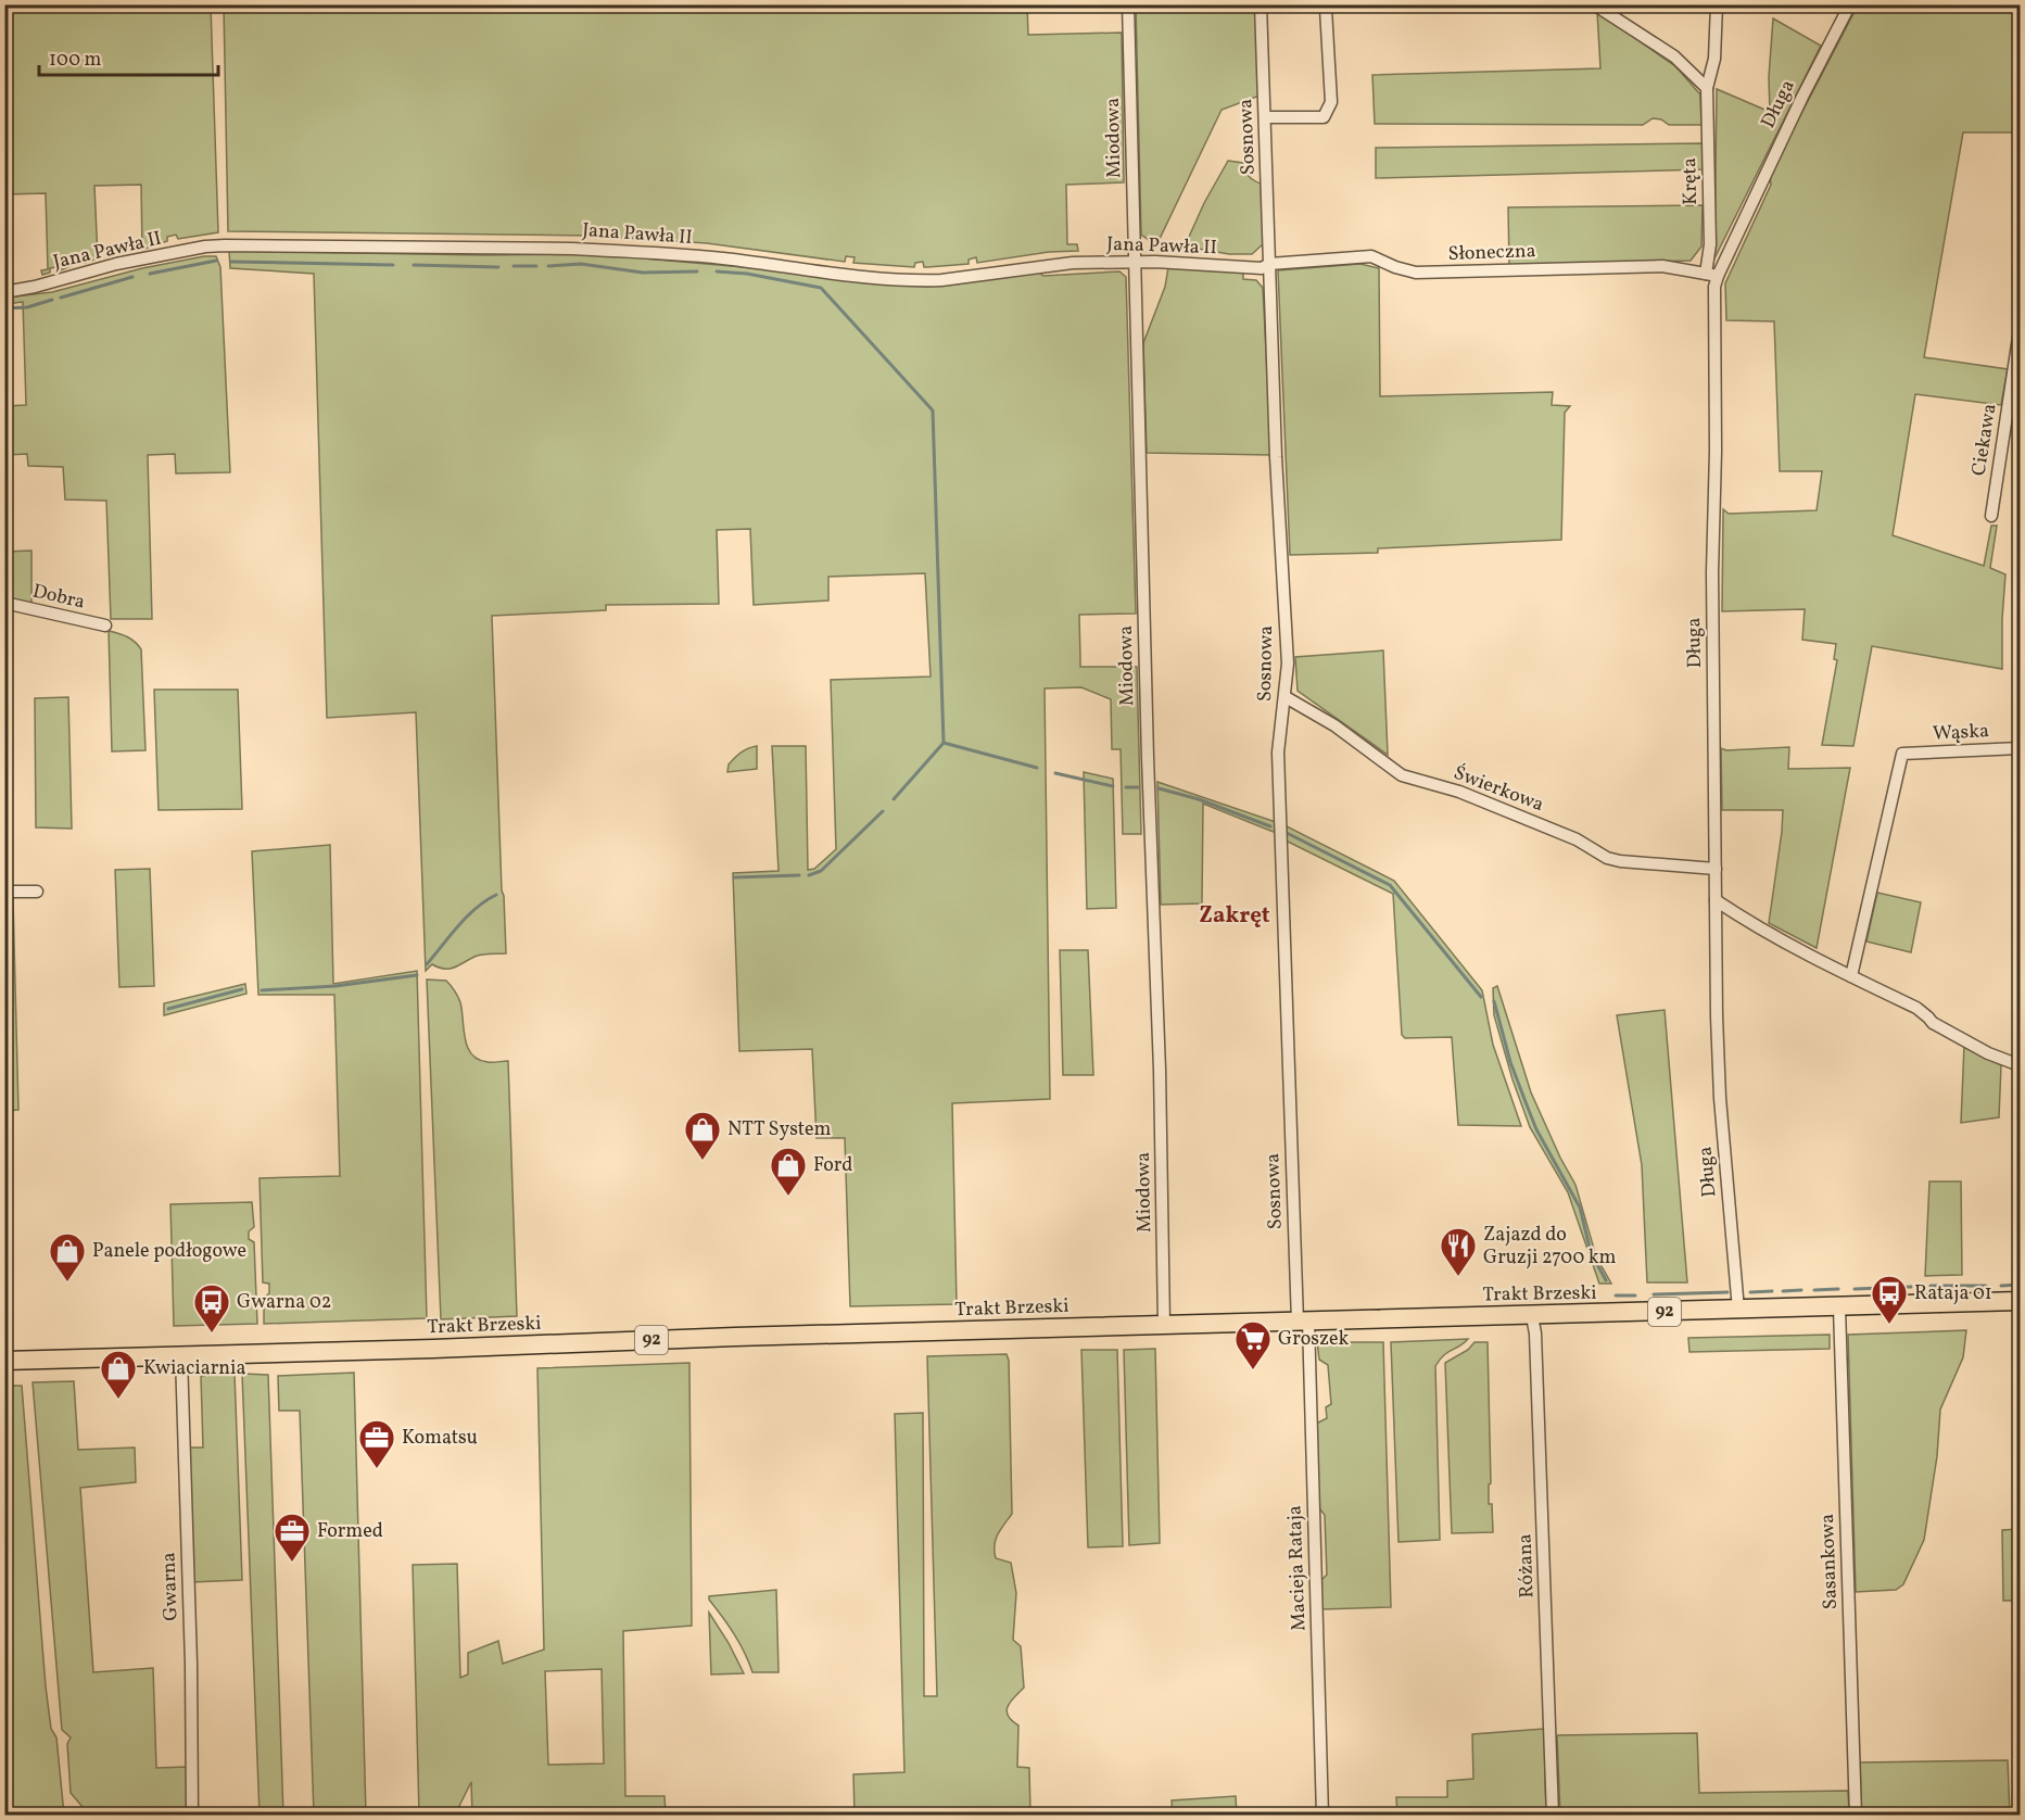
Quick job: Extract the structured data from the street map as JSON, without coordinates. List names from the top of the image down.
{
  "streets": {
    "main road": ["Trakt Brzeski", "92"],
    "street": [
      "Długa",
      "Sosnowa",
      "Miodowa",
      "Kręta",
      "Jana Pawła II",
      "Słoneczna",
      "Ciekawa",
      "Dobra",
      "Wąska",
      "Świerkowa",
      "Sasankowa",
      "Różana",
      "Macieja Rataja",
      "Gwarna"
    ]
  },
  "crossings": [
    ["Długa", "Kręta"],
    ["Długa", "Słoneczna"],
    ["Długa", "Świerkowa"],
    ["Długa", "Trakt Brzeski"],
    ["Sosnowa", "Jana Pawła II"],
    ["Sosnowa", "Słoneczna"],
    ["Sosnowa", "Świerkowa"],
    ["Sosnowa", "Trakt Brzeski"],
    ["Sosnowa", "Macieja Rataja"],
    ["Miodowa", "Jana Pawła II"],
    ["Miodowa", "Trakt Brzeski"],
    ["Kręta", "Słoneczna"],
    ["Jana Pawła II", "Słoneczna"],
    ["Trakt Brzeski", "Sasankowa"],
    ["Trakt Brzeski", "Różana"],
    ["Trakt Brzeski", "Macieja Rataja"],
    ["Trakt Brzeski", "Gwarna"]
  ],
  "districts": ["Zakręt"],
  "places": {
    "shop": [
      "NTT System",
      "Ford",
      "Panele podłogowe",
      "Kwiaciarnia"
    ],
    "restaurant": ["Zajazd do Gruzji 2700 km"],
    "bus stop": ["Rataja 01", "Gwarna 02"],
    "supermarket": ["Groszek"],
    "office": ["Komatsu", "Formed"]
  },
  "scale_bar": "100 m"
}
